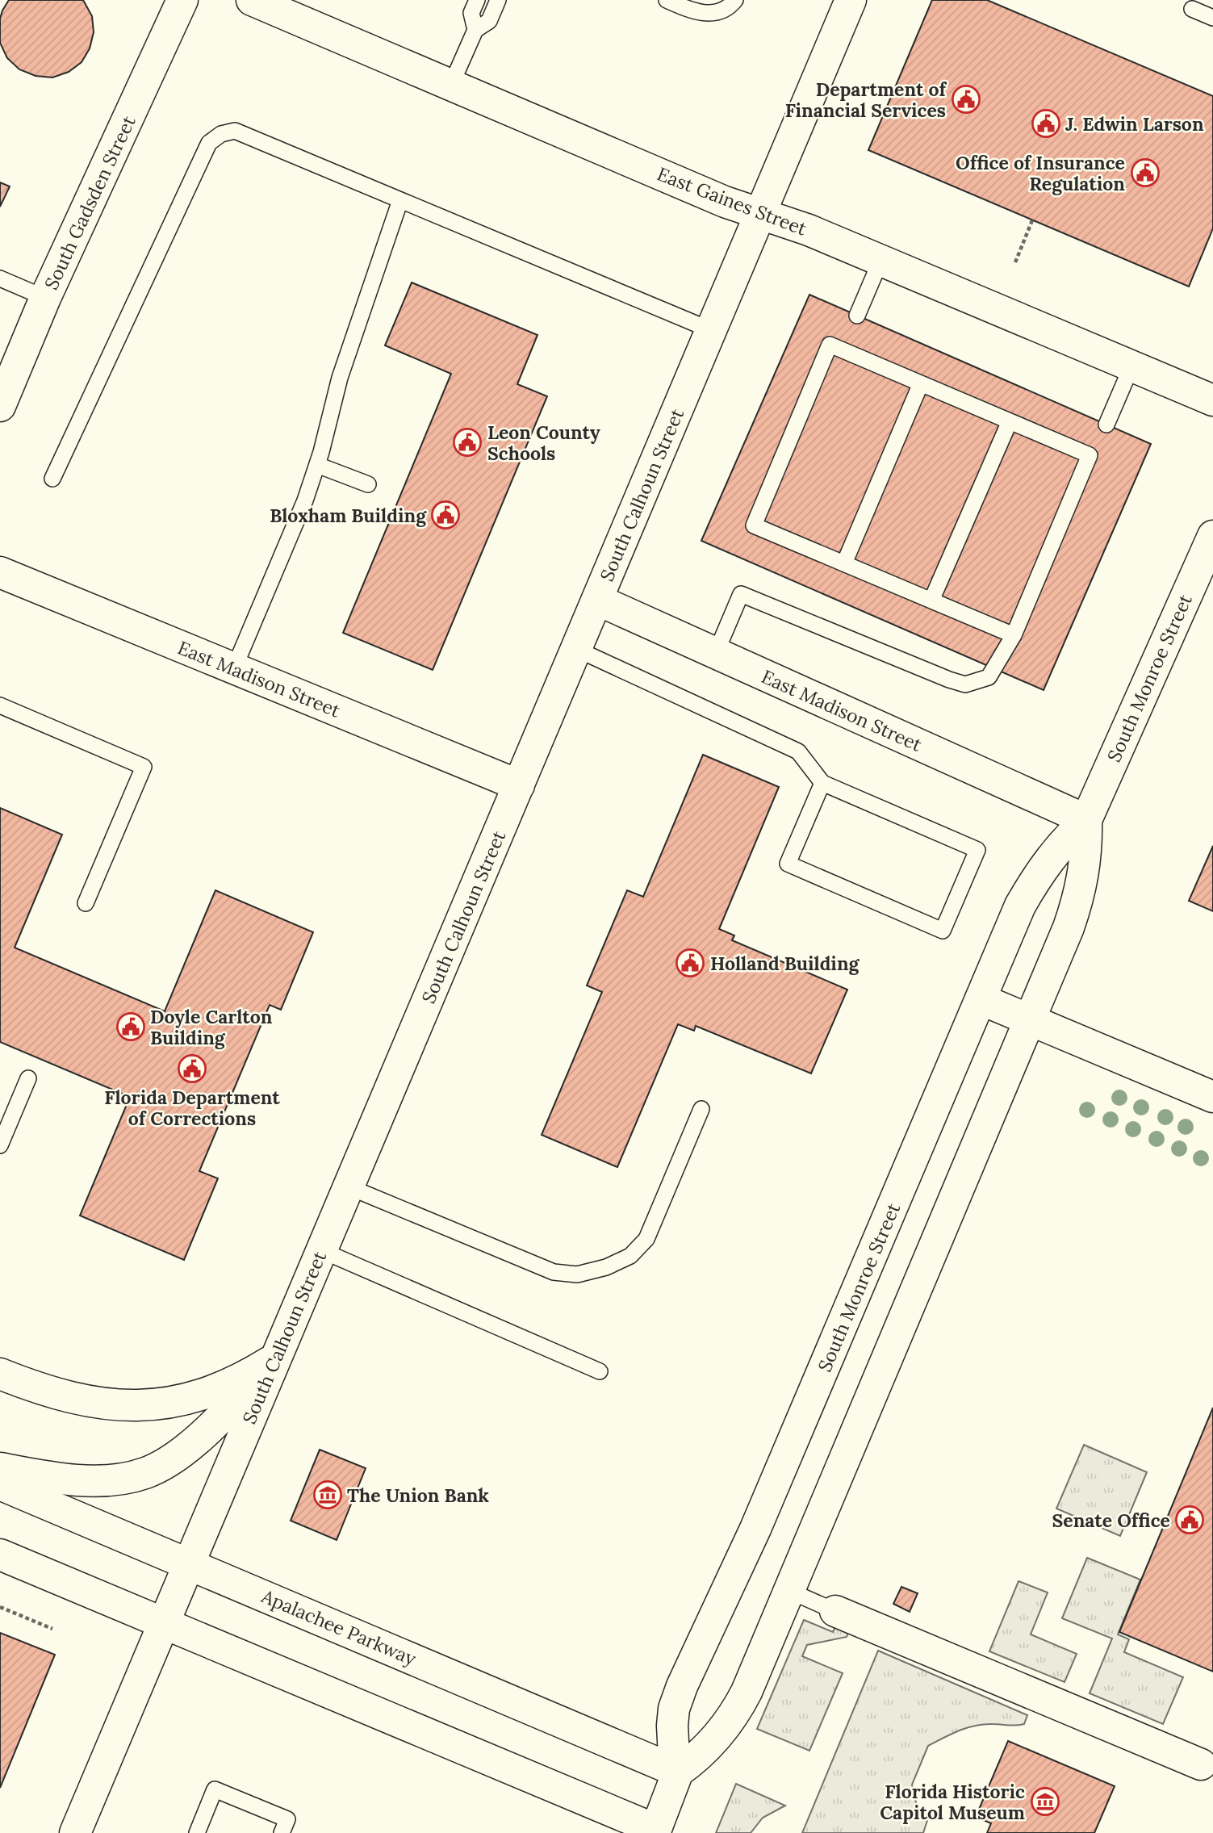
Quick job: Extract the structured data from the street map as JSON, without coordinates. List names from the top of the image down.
{
  "streets": {
    "street": [
      "East Gaines Street",
      "South Gadsden Street",
      "South Calhoun Street",
      "South Monroe Street",
      "East Madison Street",
      "Apalachee Parkway"
    ]
  },
  "crossings": [
    ["East Gaines Street", "South Calhoun Street"],
    ["South Calhoun Street", "East Madison Street"],
    ["South Calhoun Street", "Apalachee Parkway"],
    ["South Monroe Street", "East Madison Street"],
    ["South Monroe Street", "Apalachee Parkway"]
  ],
  "places": {
    "public building": [
      "Department of Financial Services",
      "J. Edwin Larson",
      "Office of Insurance Regulation",
      "Leon County Schools",
      "Bloxham Building",
      "Holland Building",
      "Doyle Carlton Building",
      "Florida Department of Corrections",
      "Senate Office"
    ],
    "museum": ["The Union Bank", "Florida Historic Capitol Museum"]
  }
}
